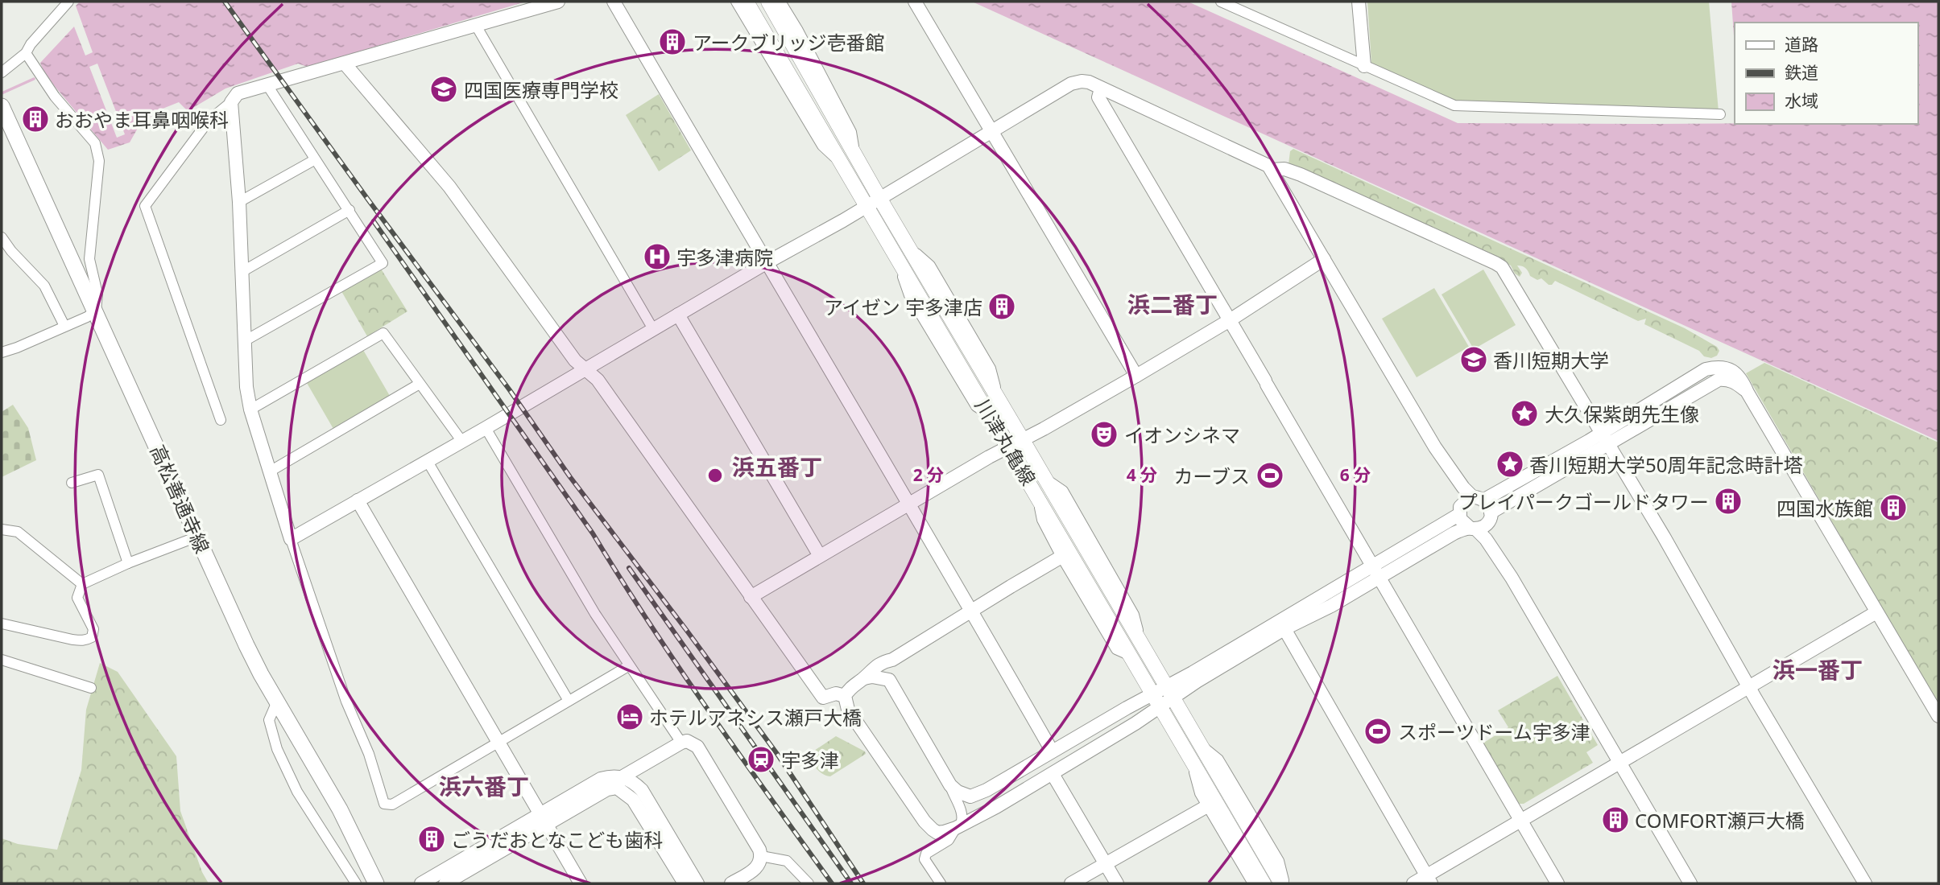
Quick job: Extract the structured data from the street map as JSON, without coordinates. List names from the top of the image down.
{
  "streets": {
    "main road": ["川津丸亀線", "高松善通寺線"]
  },
  "districts": [
    "浜二番丁",
    "浜五番丁",
    "浜一番丁",
    "浜六番丁"
  ],
  "places": {
    "building": [
      "アークブリッジ壱番館",
      "おおやま耳鼻咽喉科",
      "アイゼン 宇多津店",
      "プレイパークゴールドタワー",
      "四国水族館",
      "COMFORT瀬戸大橋",
      "ごうだおとなこども歯科"
    ],
    "school or university": ["四国医療専門学校", "香川短期大学"],
    "hospital": ["宇多津病院"],
    "place": ["大久保紫朗先生像", "香川短期大学50周年記念時計塔"],
    "theatre": ["イオンシネマ"],
    "sports": ["カーブス", "スポーツドーム宇多津"],
    "hotel": ["ホテルアネシス瀬戸大橋"],
    "station": ["宇多津"]
  },
  "legend": ["道路", "鉄道", "水域"],
  "rings": ["2 分", "4 分", "6 分"]
}
